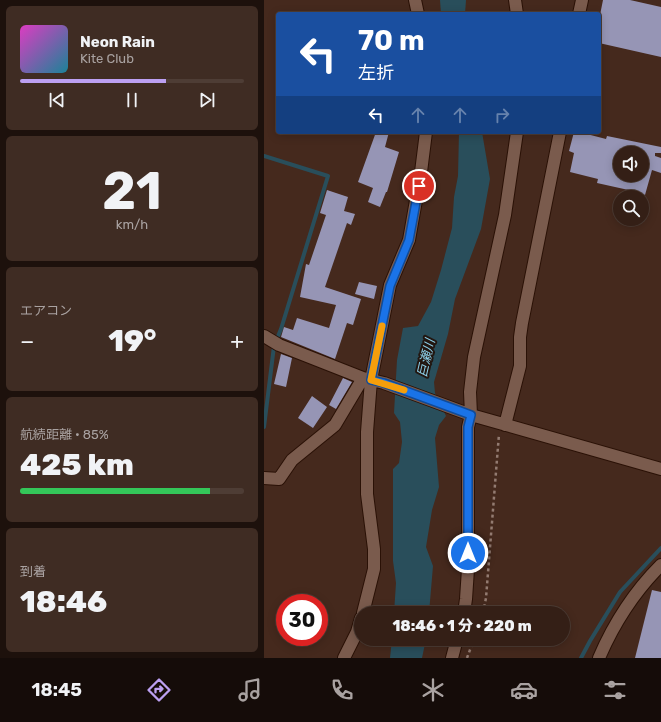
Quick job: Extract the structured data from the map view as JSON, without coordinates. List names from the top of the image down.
{
  "water": ["巨瀬川"],
  "page": {
    "turn": ["70 m", "左折"],
    "song": ["Neon Rain", "Kite Club"],
    "tile": [
      ["21", "km/h"],
      "エアコン",
      ["航続距離 · 85%", "425 km"],
      ["到着", "18:46"]
    ],
    "heat": ["−", "19°", "+"],
    "limit": "30",
    "trip": "18:46 · 1 分 · 220 m",
    "tabs": "18:45"
  }
}
